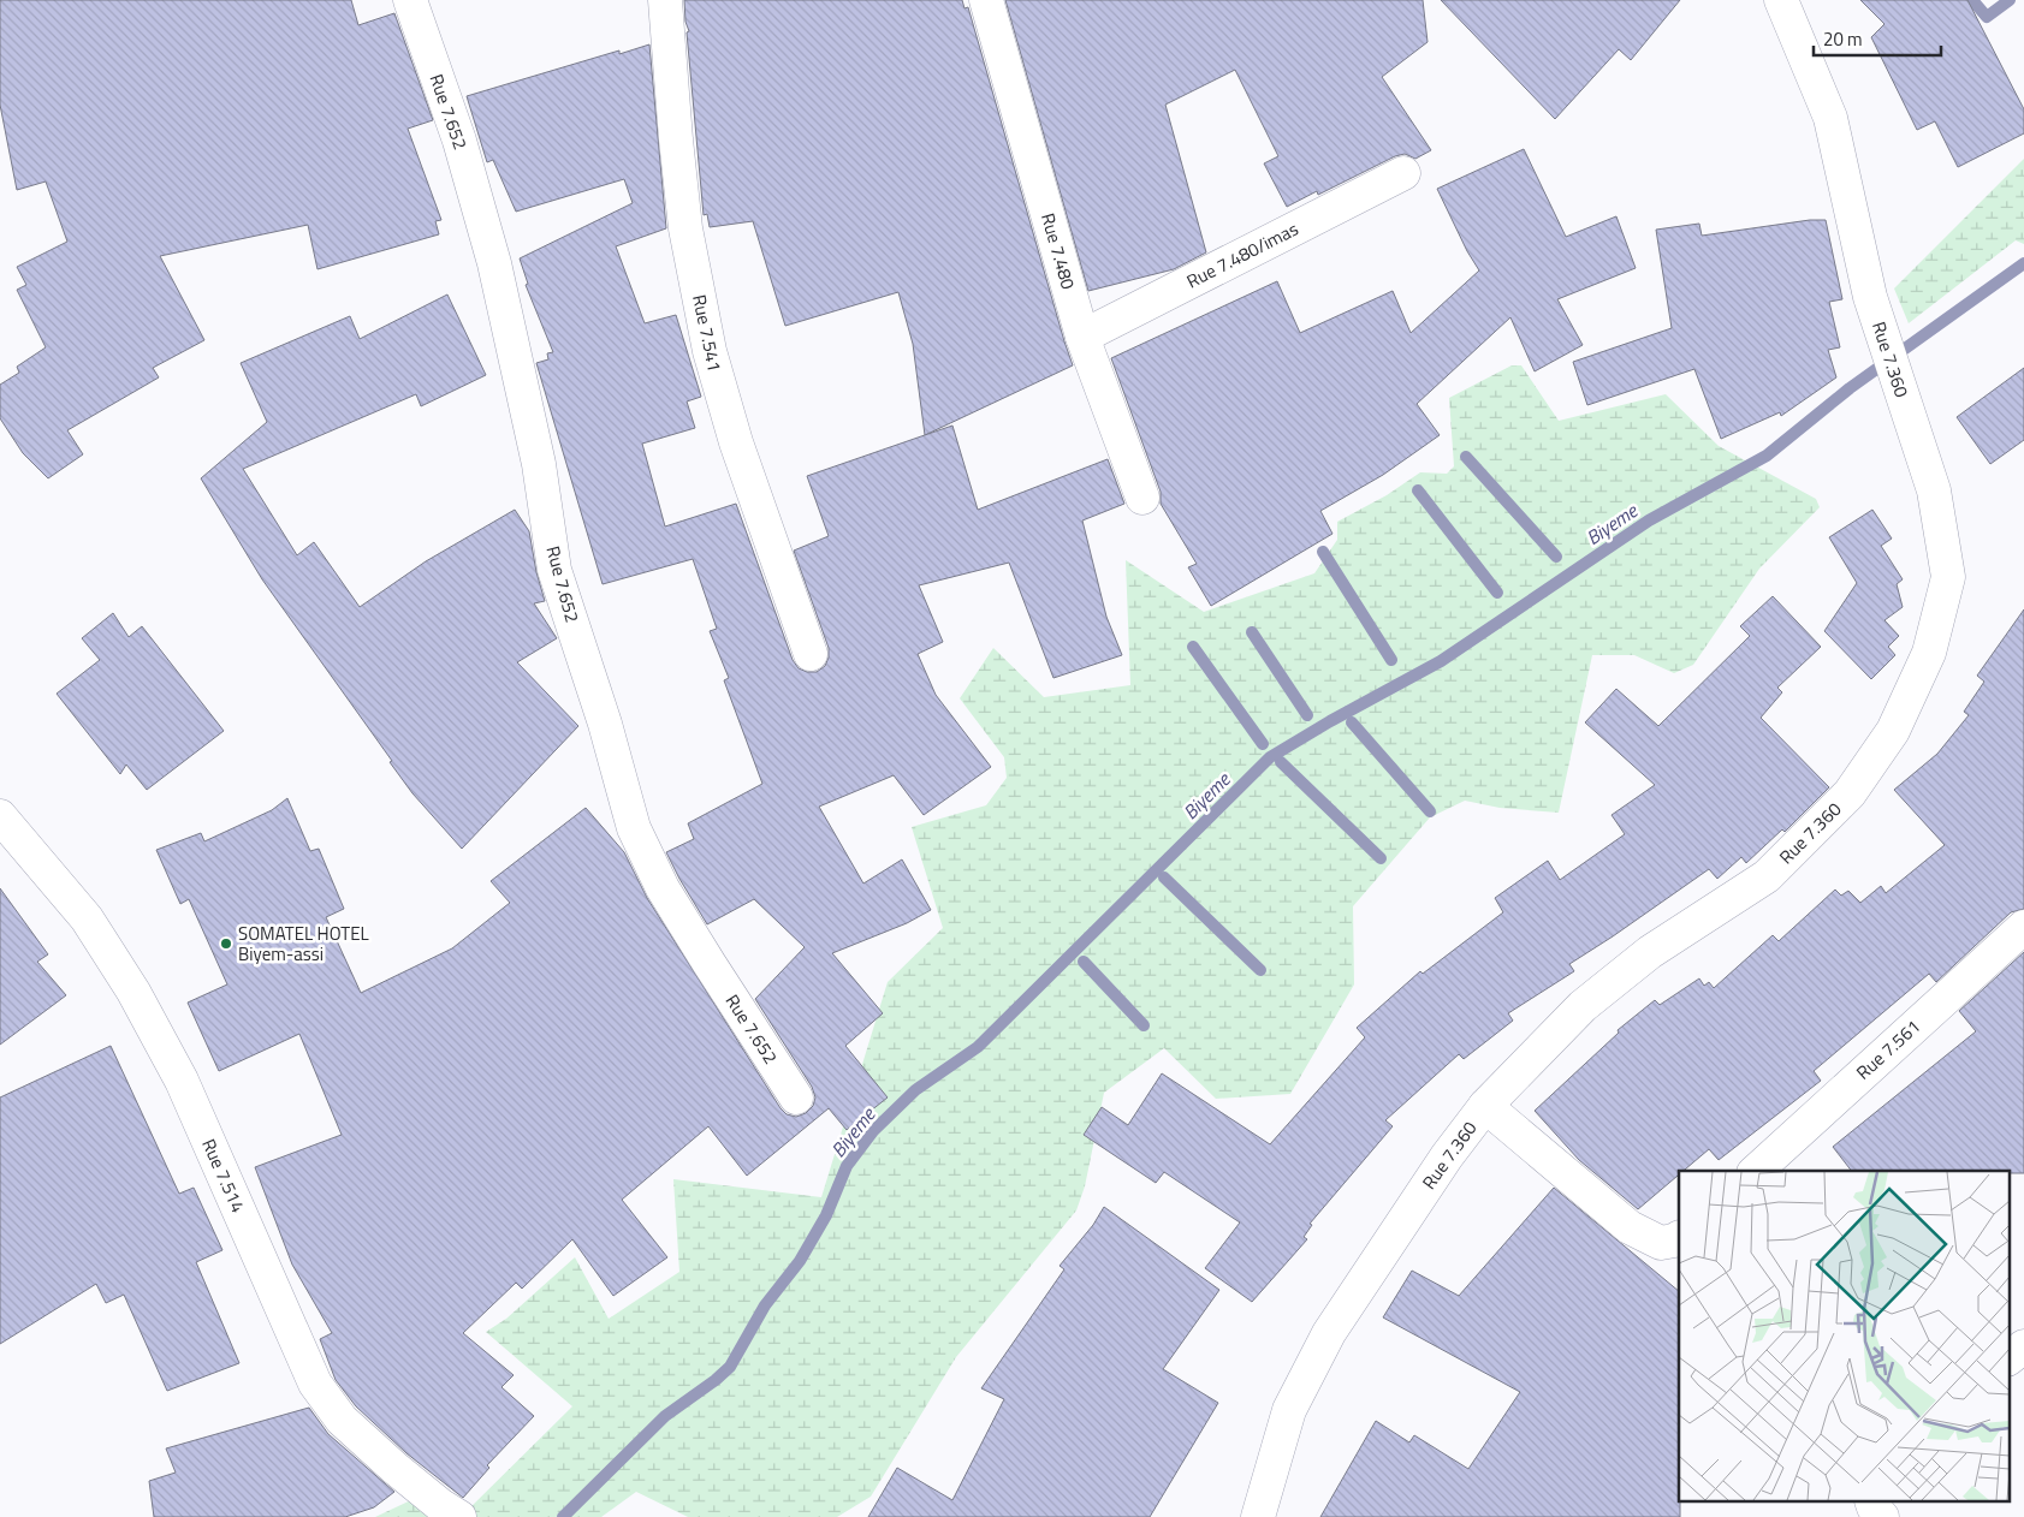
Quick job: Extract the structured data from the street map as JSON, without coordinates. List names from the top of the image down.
{
  "streets": {
    "street": [
      "Rue 7.652",
      "Rue 7.480",
      "Rue 7.480/imas",
      "Rue 7.541",
      "Rue 7.360",
      "Rue 7.561",
      "Rue 7.514"
    ]
  },
  "crossings": [
    ["Rue 7.480", "Rue 7.480/imas"]
  ],
  "water": ["Biyeme"],
  "places": ["SOMATEL HOTEL Biyem-assi"],
  "scale_bar": "20 m"
}
